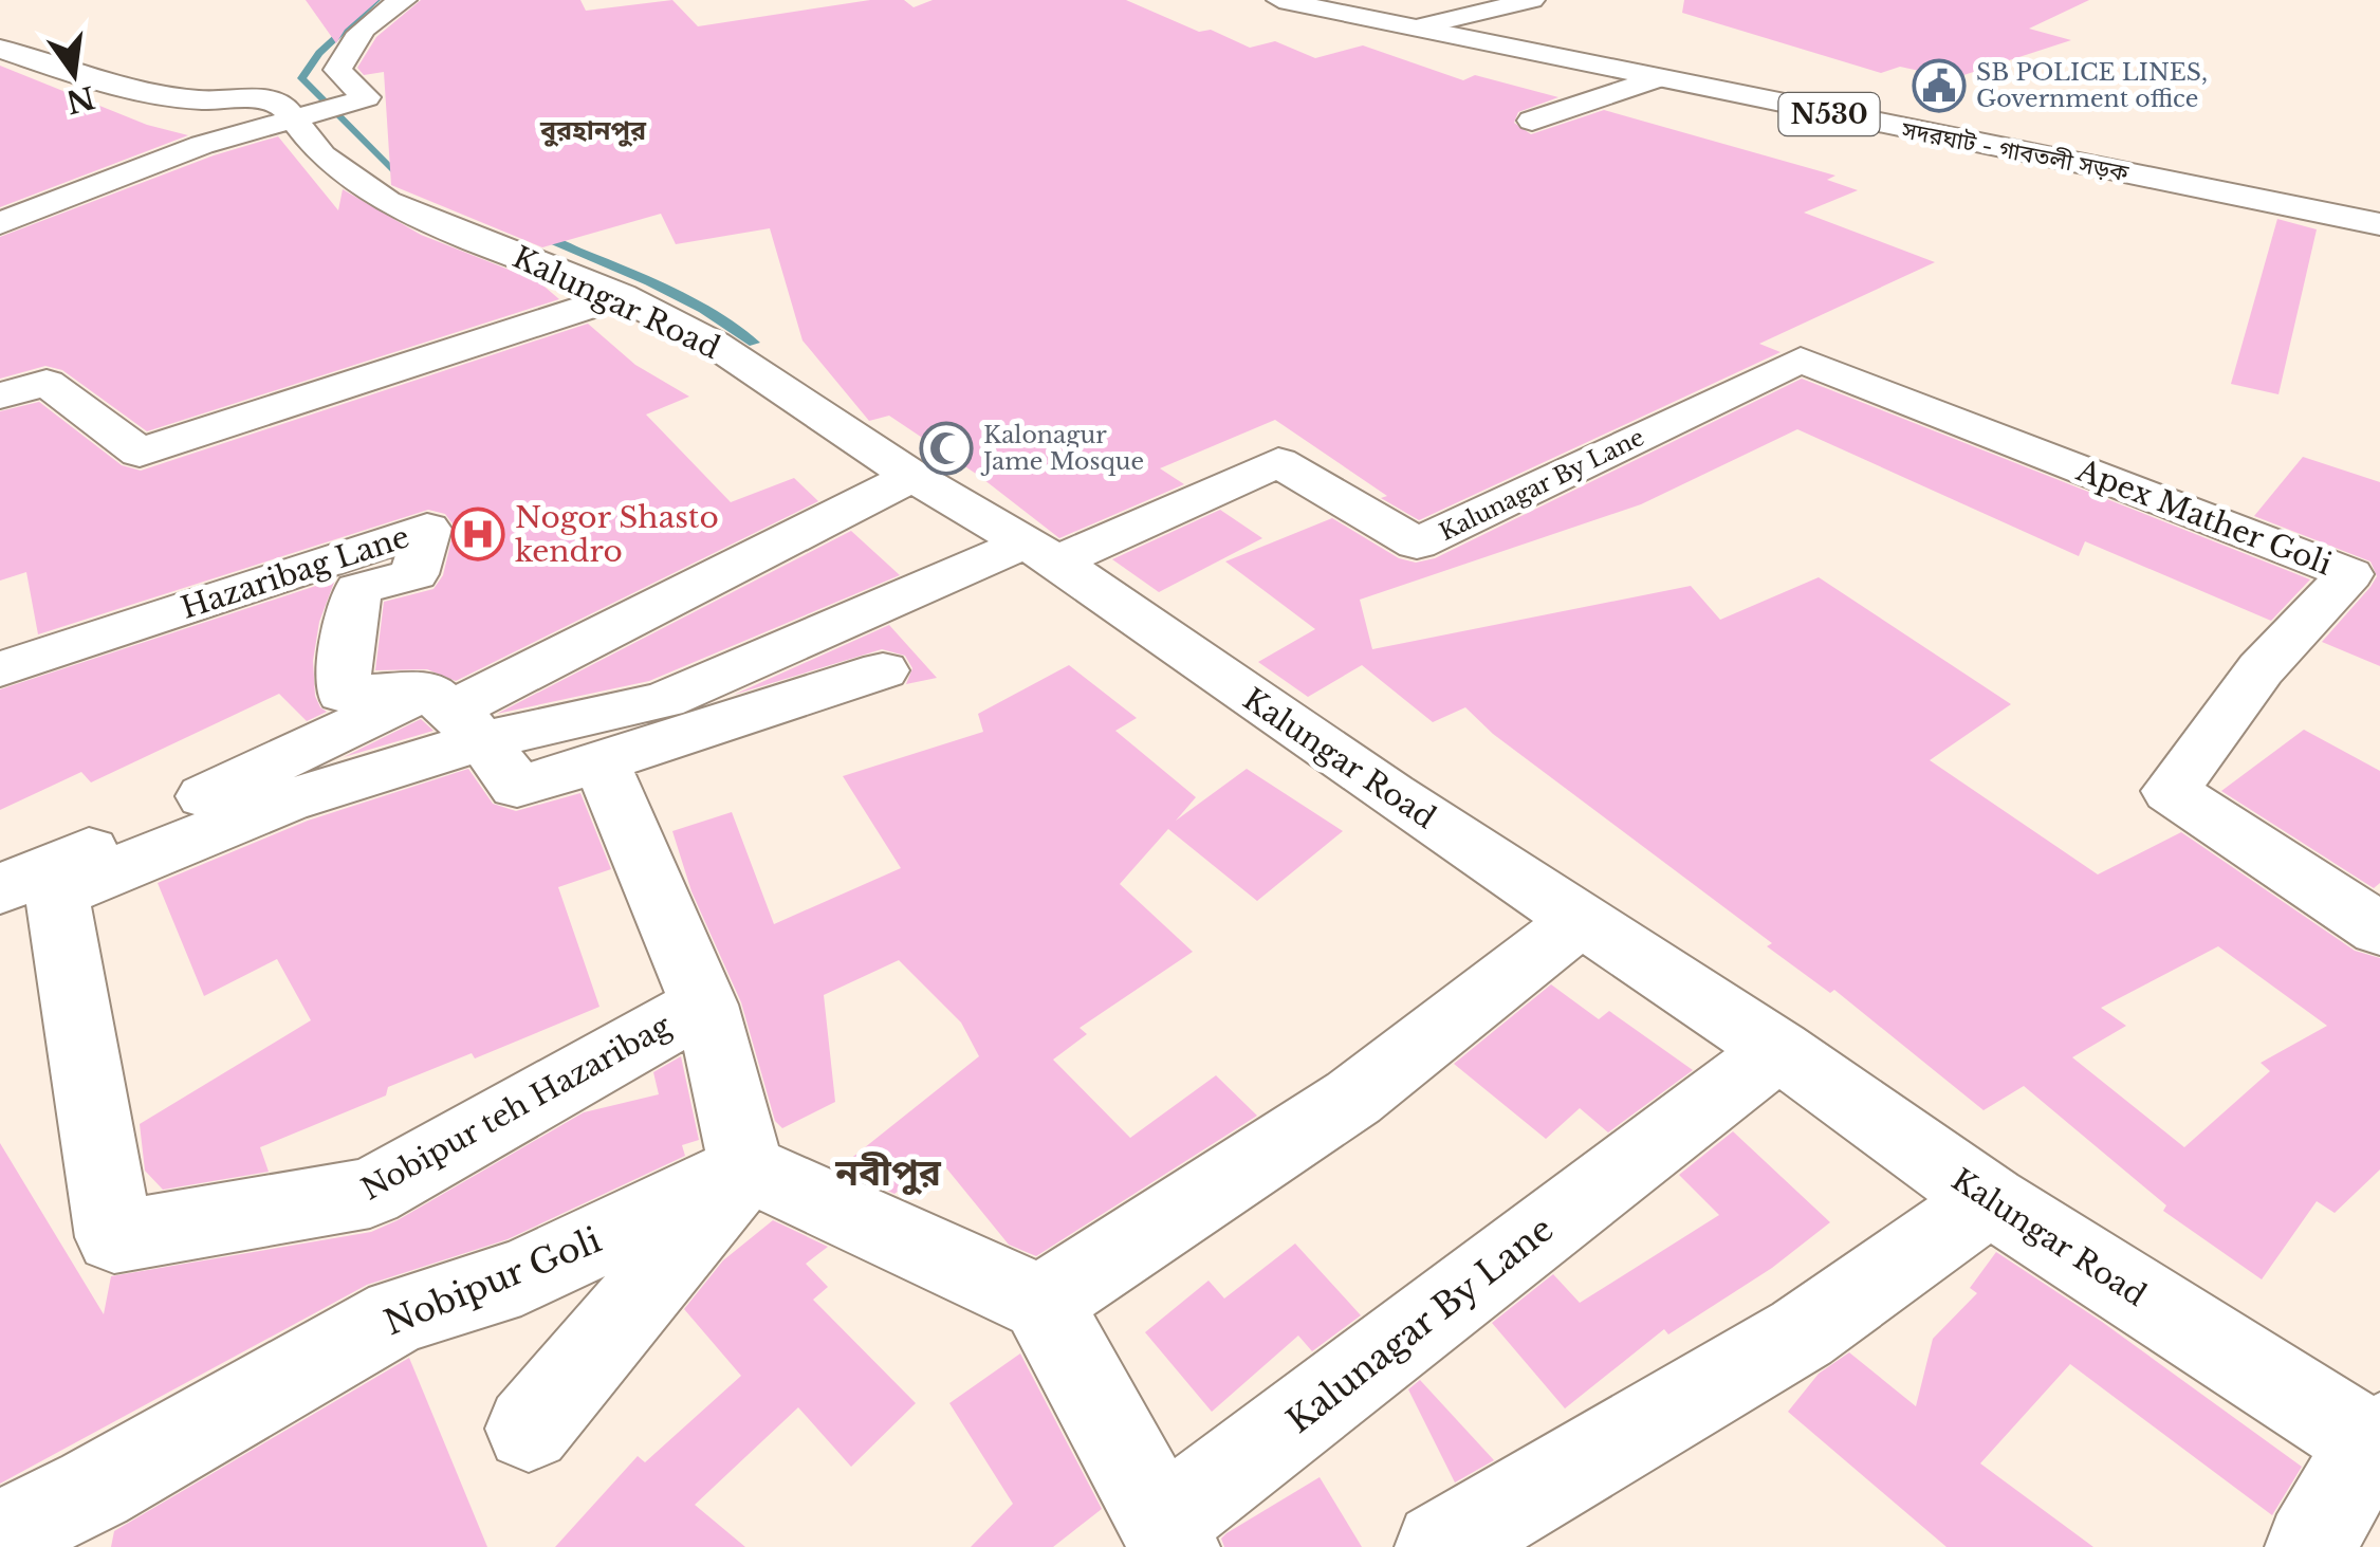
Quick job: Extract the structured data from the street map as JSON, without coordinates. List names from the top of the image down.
{
  "streets": {
    "main road": [
      "N530",
      "সদরঘাট - গাবতলী সড়ক",
      "Kalungar Road",
      "Kalunagar By Lane",
      "Apex Mather Goli",
      "Hazaribag Lane",
      "Nobipur teh Hazaribag",
      "Nobipur Goli"
    ]
  },
  "crossings": [
    ["Kalungar Road", "Kalunagar By Lane"],
    ["Kalungar Road", "Hazaribag Lane"],
    ["Kalungar Road", "Nobipur teh Hazaribag"],
    ["Kalunagar By Lane", "Apex Mather Goli"],
    ["Kalunagar By Lane", "Nobipur teh Hazaribag"],
    ["Hazaribag Lane", "Nobipur teh Hazaribag"],
    ["Nobipur teh Hazaribag", "Nobipur Goli"]
  ],
  "districts": ["বুরহানপুর", "নবীপুর"],
  "places": {
    "public building": ["SB POLICE LINES, Government office"],
    "mosque": ["Kalonagur Jame Mosque"],
    "hospital": ["Nogor Shasto kendro"]
  },
  "north": "bottom"
}
